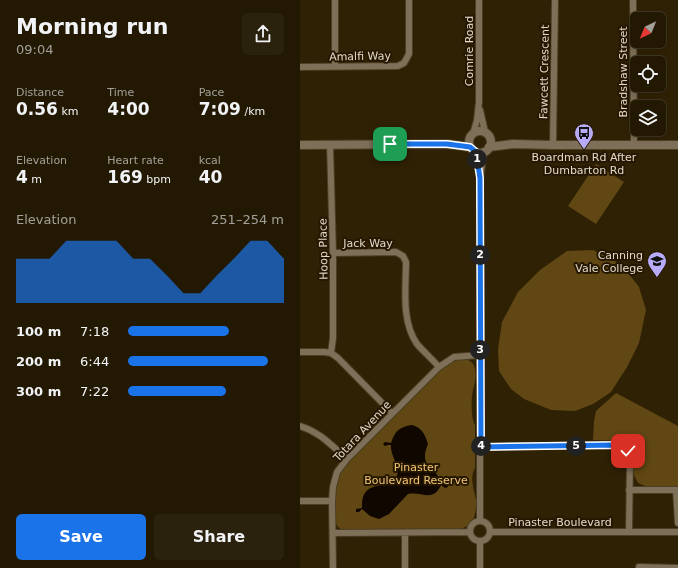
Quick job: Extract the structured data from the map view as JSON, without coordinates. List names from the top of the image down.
{
  "streets": {
    "street": [
      "Comrie Road",
      "Amalfi Way",
      "Fawcett Crescent",
      "Bradshaw Street",
      "Jack Way",
      "Hoop Place",
      "Totara Avenue",
      "Pinaster Boulevard"
    ]
  },
  "crossings": [
    ["Jack Way", "Hoop Place"],
    ["Jack Way", "Totara Avenue"]
  ],
  "parks": ["Pinaster Boulevard Reserve"],
  "places": {
    "bus stop": ["Boardman Rd After Dumbarton Rd"],
    "school or university": ["Canning Vale College"]
  },
  "north": "bottom left",
  "page": {
    "heading": ["Morning run", "09:04"],
    "stats": [
      ["Distance", "0.56 km"],
      ["Time", "4:00"],
      ["Pace", "7:09 /km"],
      ["Elevation", "4 m"],
      ["Heart rate", "169 bpm"],
      ["kcal", "40"]
    ],
    "pins": [
      "1",
      "2",
      "3",
      "4",
      "5"
    ],
    "chart": ["Elevation", "251–254 m"],
    "list": [
      {
        "name": "100 m",
        "note": "7:18"
      },
      {
        "name": "200 m",
        "note": "6:44"
      },
      {
        "name": "300 m",
        "note": "7:22"
      }
    ],
    "buttons": ["Save", "Share"]
  }
}
